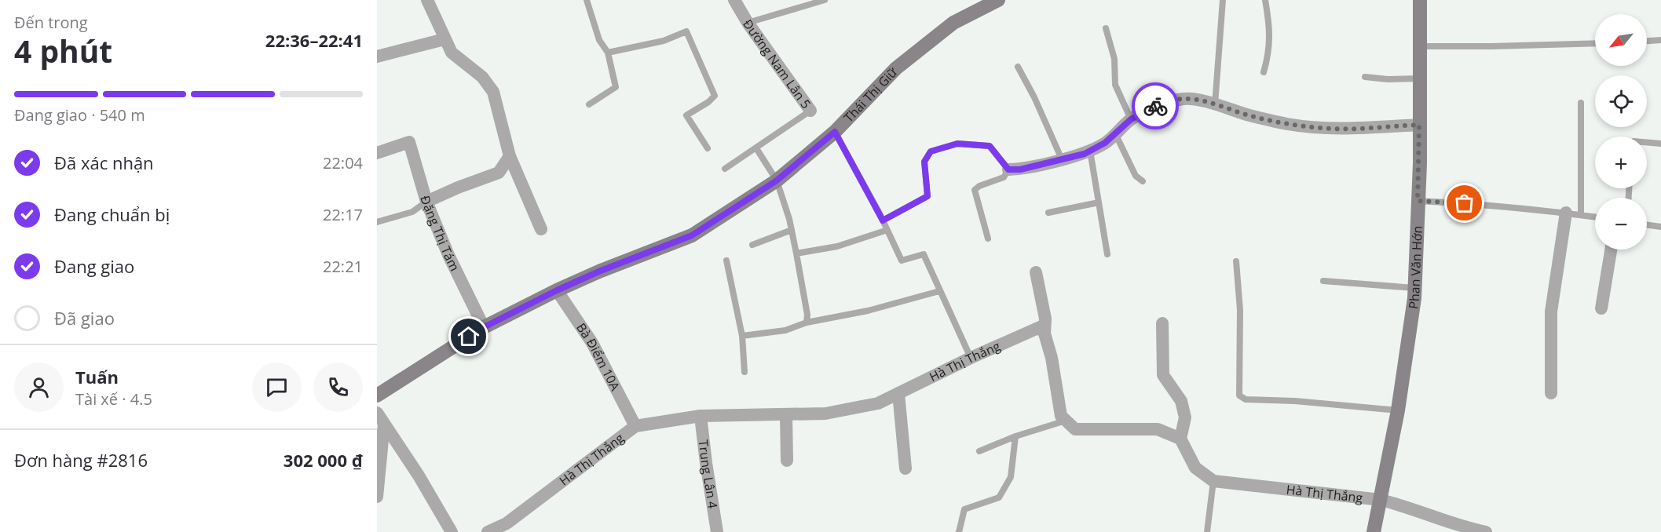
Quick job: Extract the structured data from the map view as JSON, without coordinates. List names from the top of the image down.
{
  "streets": {
    "street": [
      "Đường Nam Lân 5",
      "Thái Thị Giữ",
      "Đặng Thị Tám",
      "Phan Văn Hớn",
      "Bà Điểm 10A",
      "Hà Thị Thắng",
      "Trung Lân 4"
    ]
  },
  "crossings": [
    ["Thái Thị Giữ", "Đặng Thị Tám"],
    ["Thái Thị Giữ", "Bà Điểm 10A"],
    ["Phan Văn Hớn", "Hà Thị Thắng"],
    ["Bà Điểm 10A", "Hà Thị Thắng"],
    ["Hà Thị Thắng", "Trung Lân 4"]
  ],
  "north": "bottom left",
  "page": {
    "heading": ["4 phút", "Đến trong", "22:36–22:41"],
    "panel": [
      "Tuấn",
      "Tài xế · 4.5",
      "Đơn hàng #2816",
      "302 000 ₫"
    ],
    "map_buttons": ["+", "−"],
    "bar": "Đang giao · 540 m",
    "list": [
      ["Đã xác nhận", "22:04"],
      ["Đang chuẩn bị", "22:17"],
      ["Đang giao", "22:21"],
      "Đã giao"
    ]
  }
}
